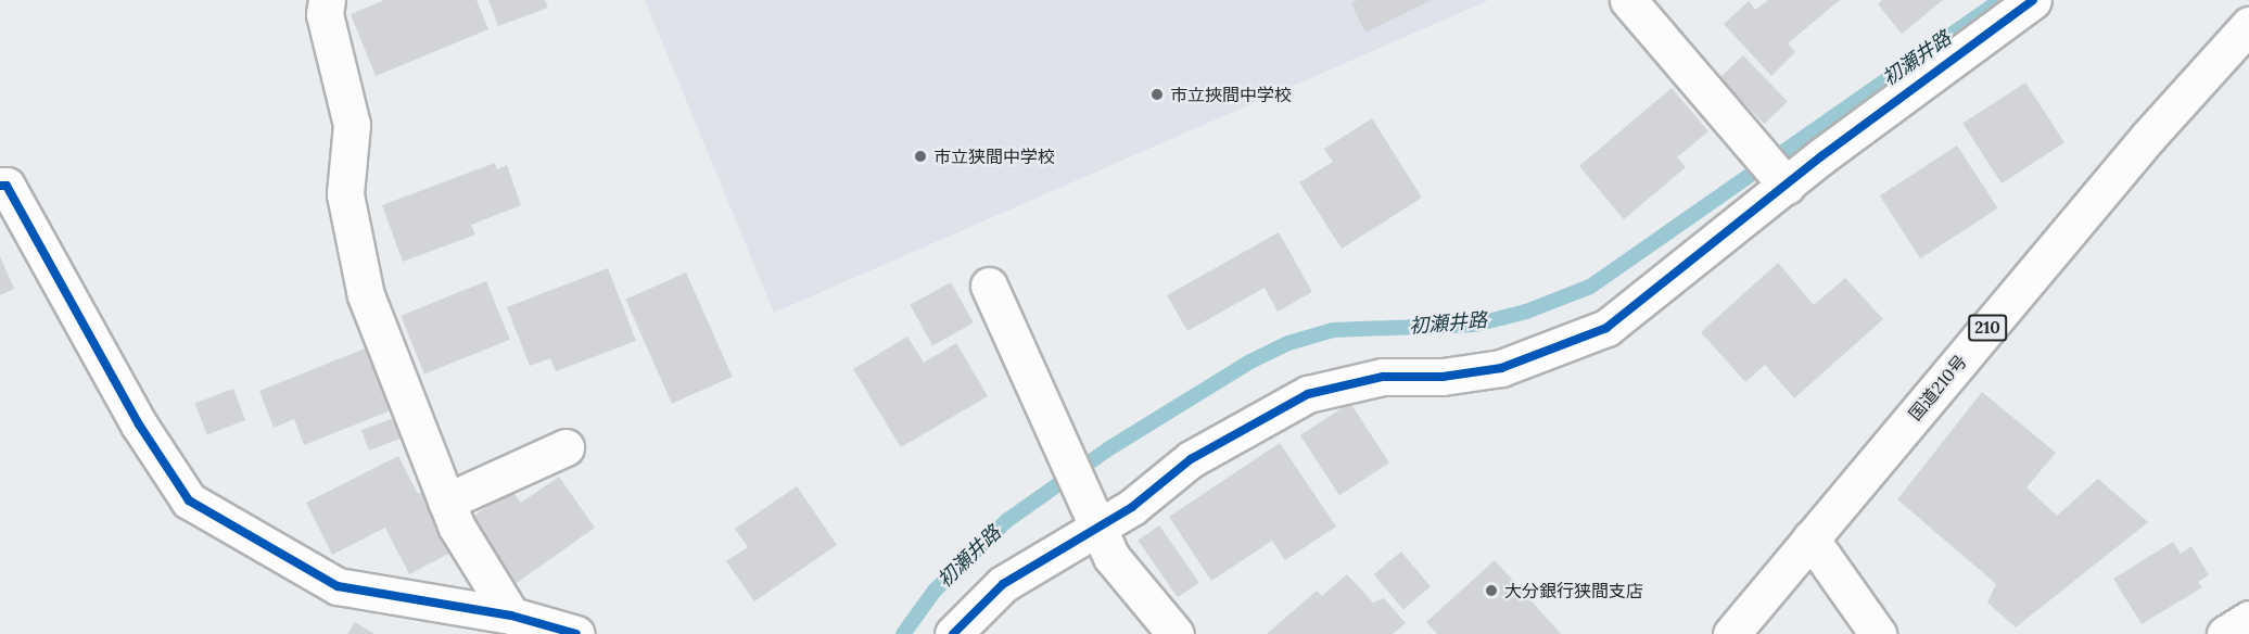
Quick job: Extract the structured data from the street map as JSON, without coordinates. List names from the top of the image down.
{
  "streets": {
    "main road": ["210", "国道210号"]
  },
  "water": ["初瀬井路"],
  "places": ["市立挾間中学校", "市立狭間中学校", "大分銀行狭間支店"]
}
